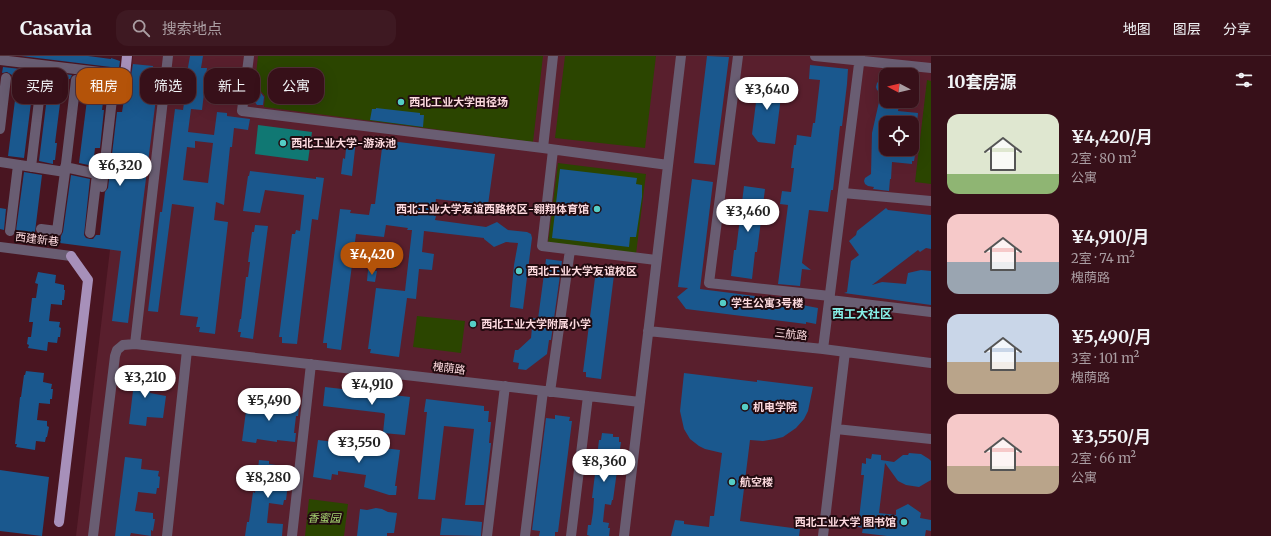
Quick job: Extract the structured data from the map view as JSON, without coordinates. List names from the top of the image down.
{
  "streets": {
    "street": ["西建新巷", "三航路", "槐荫路"]
  },
  "districts": ["西工大社区"],
  "parks": ["香蜜园"],
  "places": [
    "西北工业大学田径场",
    "西北工业大学-游泳池",
    "西北工业大学友谊西路校区-翱翔体育馆",
    "西北工业大学友谊校区",
    "学生公寓3号楼",
    "西北工业大学附属小学",
    "机电学院",
    "航空楼",
    "西北工业大学 图书馆"
  ],
  "north": "left",
  "page": {
    "header": "Casavia",
    "search": "搜索地点",
    "nav": ["地图", "图层", "分享"],
    "heading": "10套房源",
    "chip": [
      "买房",
      "租房",
      "筛选",
      "新上",
      "公寓"
    ],
    "price": [
      "¥3,640",
      "¥6,320",
      "¥3,460",
      "¥4,420",
      "¥3,210",
      "¥4,910",
      "¥5,490",
      "¥3,550",
      "¥8,360",
      "¥8,280"
    ],
    "list": [
      {
        "name": "¥4,420/月",
        "note": "2室 · 80 m² · 公寓"
      },
      {
        "name": "¥4,910/月",
        "note": "2室 · 74 m² · 槐荫路"
      },
      {
        "name": "¥5,490/月",
        "note": "3室 · 101 m² · 槐荫路"
      },
      {
        "name": "¥3,550/月",
        "note": "2室 · 66 m² · 公寓"
      }
    ]
  }
}
